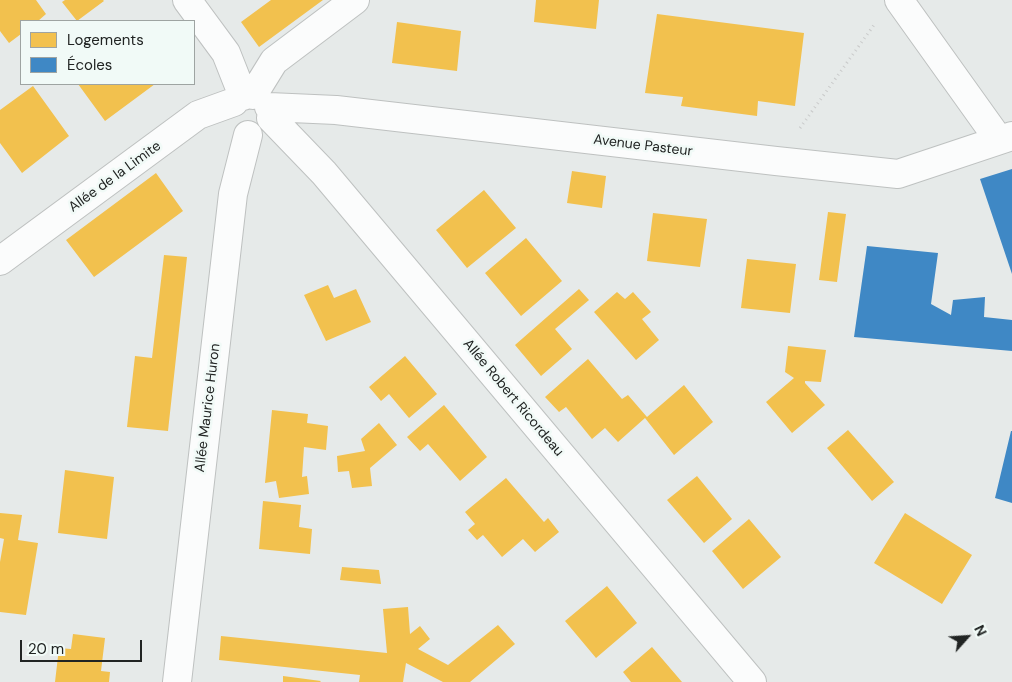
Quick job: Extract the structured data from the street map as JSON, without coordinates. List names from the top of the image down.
{
  "streets": {
    "street": [
      "Avenue Pasteur",
      "Allée de la Limite",
      "Allée Robert Ricordeau",
      "Allée Maurice Huron"
    ]
  },
  "crossings": [
    ["Avenue Pasteur", "Allée de la Limite"],
    ["Avenue Pasteur", "Allée Robert Ricordeau"],
    ["Avenue Pasteur", "Allée Maurice Huron"],
    ["Allée de la Limite", "Allée Robert Ricordeau"],
    ["Allée de la Limite", "Allée Maurice Huron"],
    ["Allée Robert Ricordeau", "Allée Maurice Huron"]
  ],
  "legend": ["Logements", "Écoles"],
  "scale_bar": "20 m",
  "north": "top right"
}
